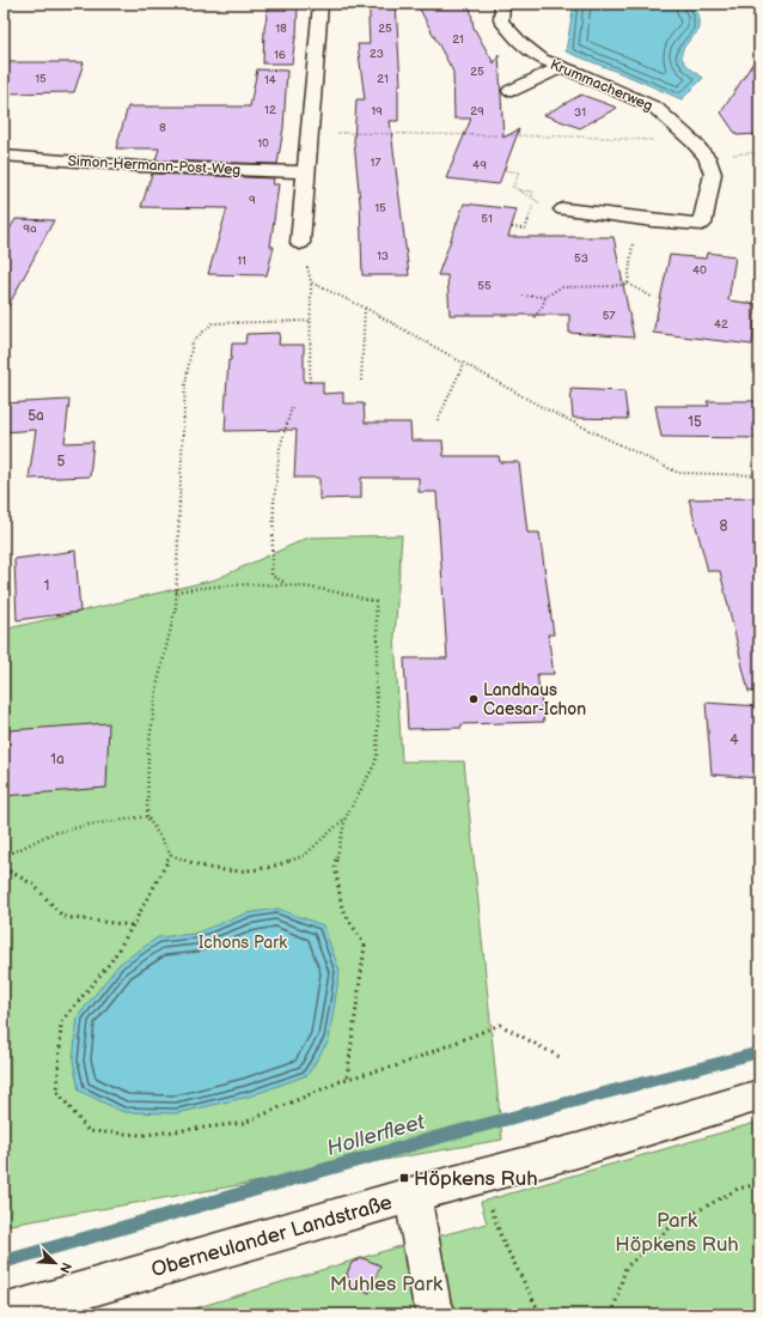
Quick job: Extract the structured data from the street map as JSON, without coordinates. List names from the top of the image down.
{
  "streets": {
    "street": ["Krummacherweg", "Simon-Hermann-Post-Weg", "Oberneulander Landstraße"]
  },
  "water": ["Hollerfleet"],
  "parks": ["Ichons Park", "Park Höpkens Ruh", "Muhles Park"],
  "places": {
    "other": ["Landhaus Caesar-Ichon"],
    "transit": ["Höpkens Ruh"]
  },
  "house_numbers": [
    "18",
    "25",
    "21",
    "23",
    "16",
    "25",
    "15",
    "21",
    "14",
    "12",
    "19",
    "29",
    "31",
    "8",
    "10",
    "17",
    "49",
    "9",
    "15",
    "51",
    "9a",
    "13",
    "53",
    "11",
    "40",
    "55",
    "57",
    "42",
    "5a",
    "15",
    "5",
    "8",
    "1",
    "4",
    "1a"
  ],
  "north": "bottom right"
}
